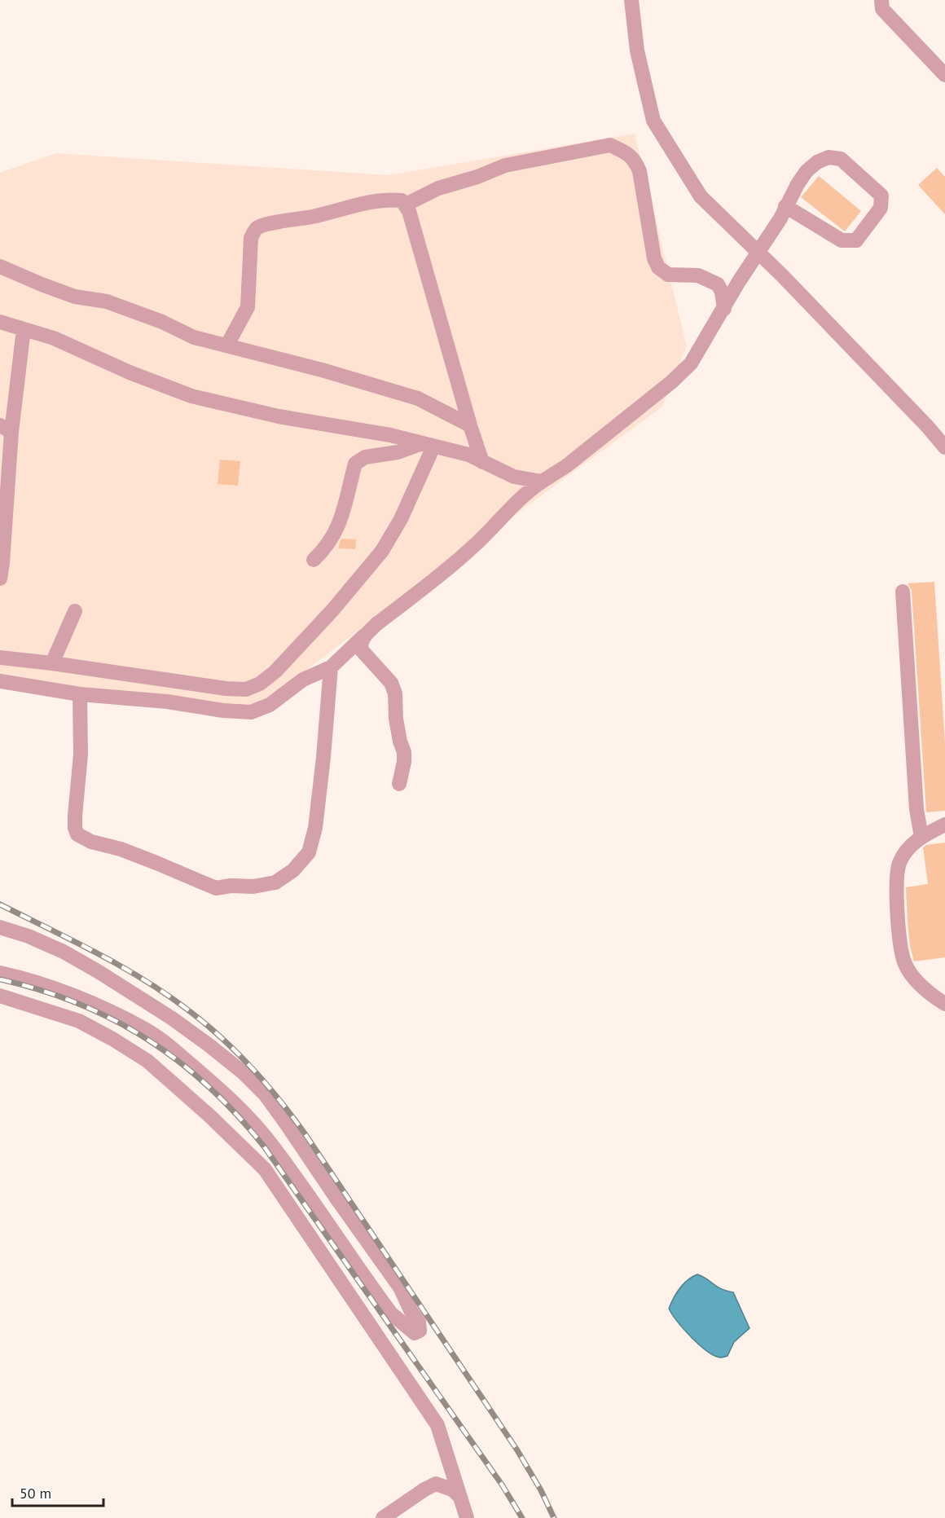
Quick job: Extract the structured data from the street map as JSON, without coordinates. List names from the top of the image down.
{
  "scale_bar": "50 m"
}
